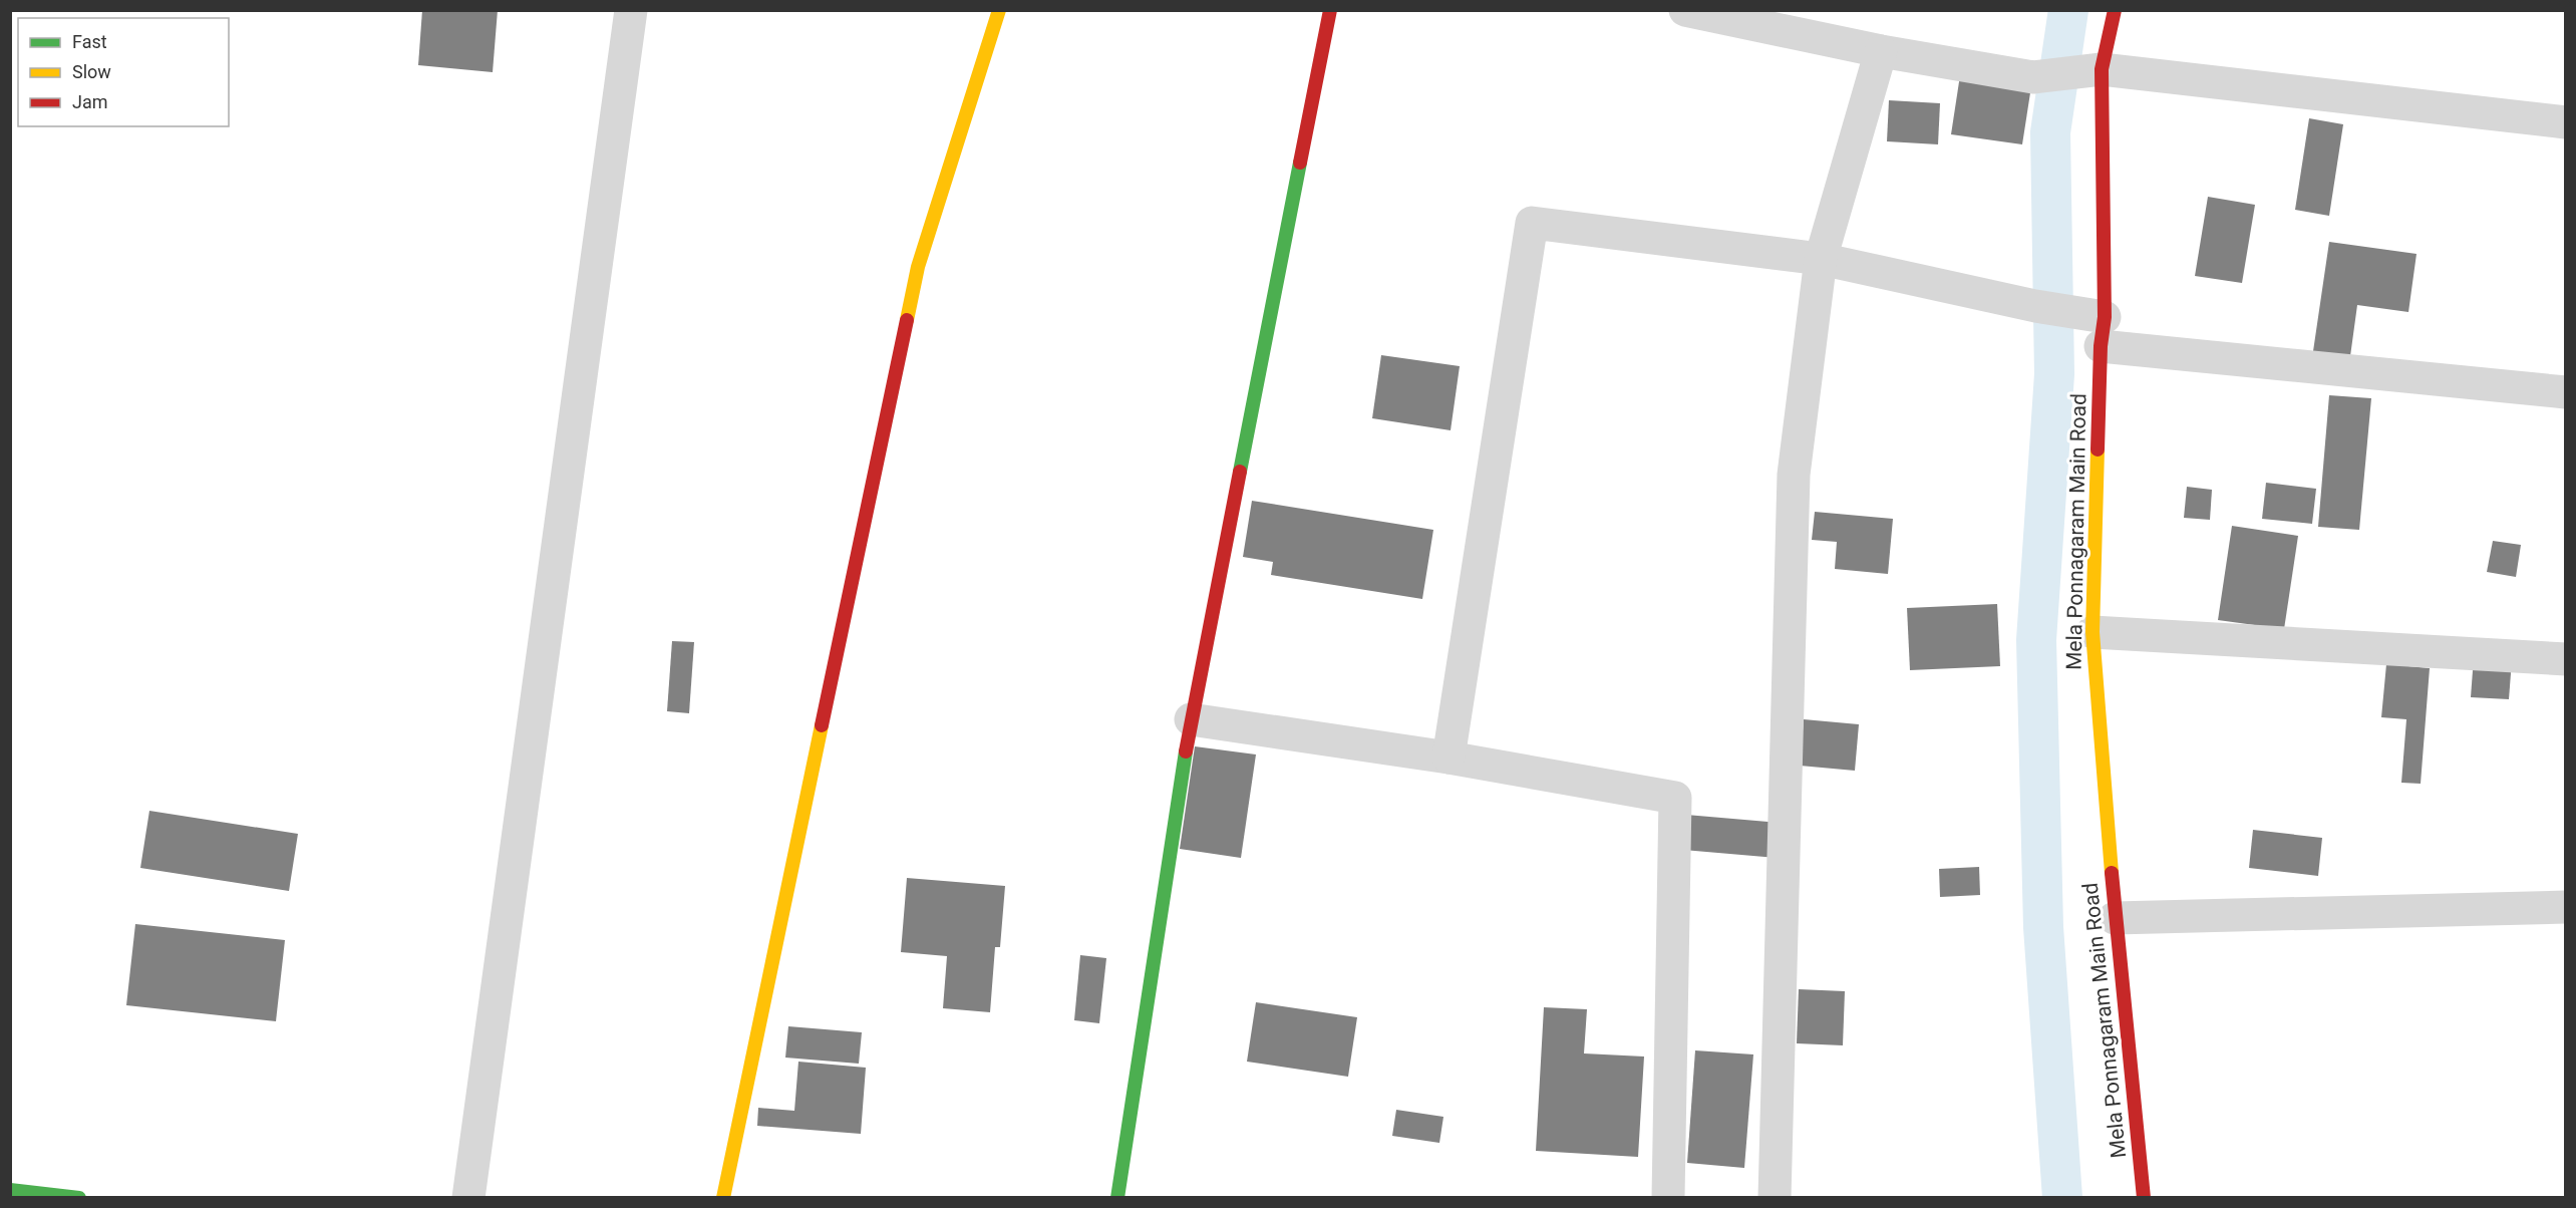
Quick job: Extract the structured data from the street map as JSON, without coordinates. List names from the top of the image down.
{
  "streets": {
    "street": ["Mela Ponnagaram Main Road"]
  },
  "legend": ["Fast", "Slow", "Jam"]
}
